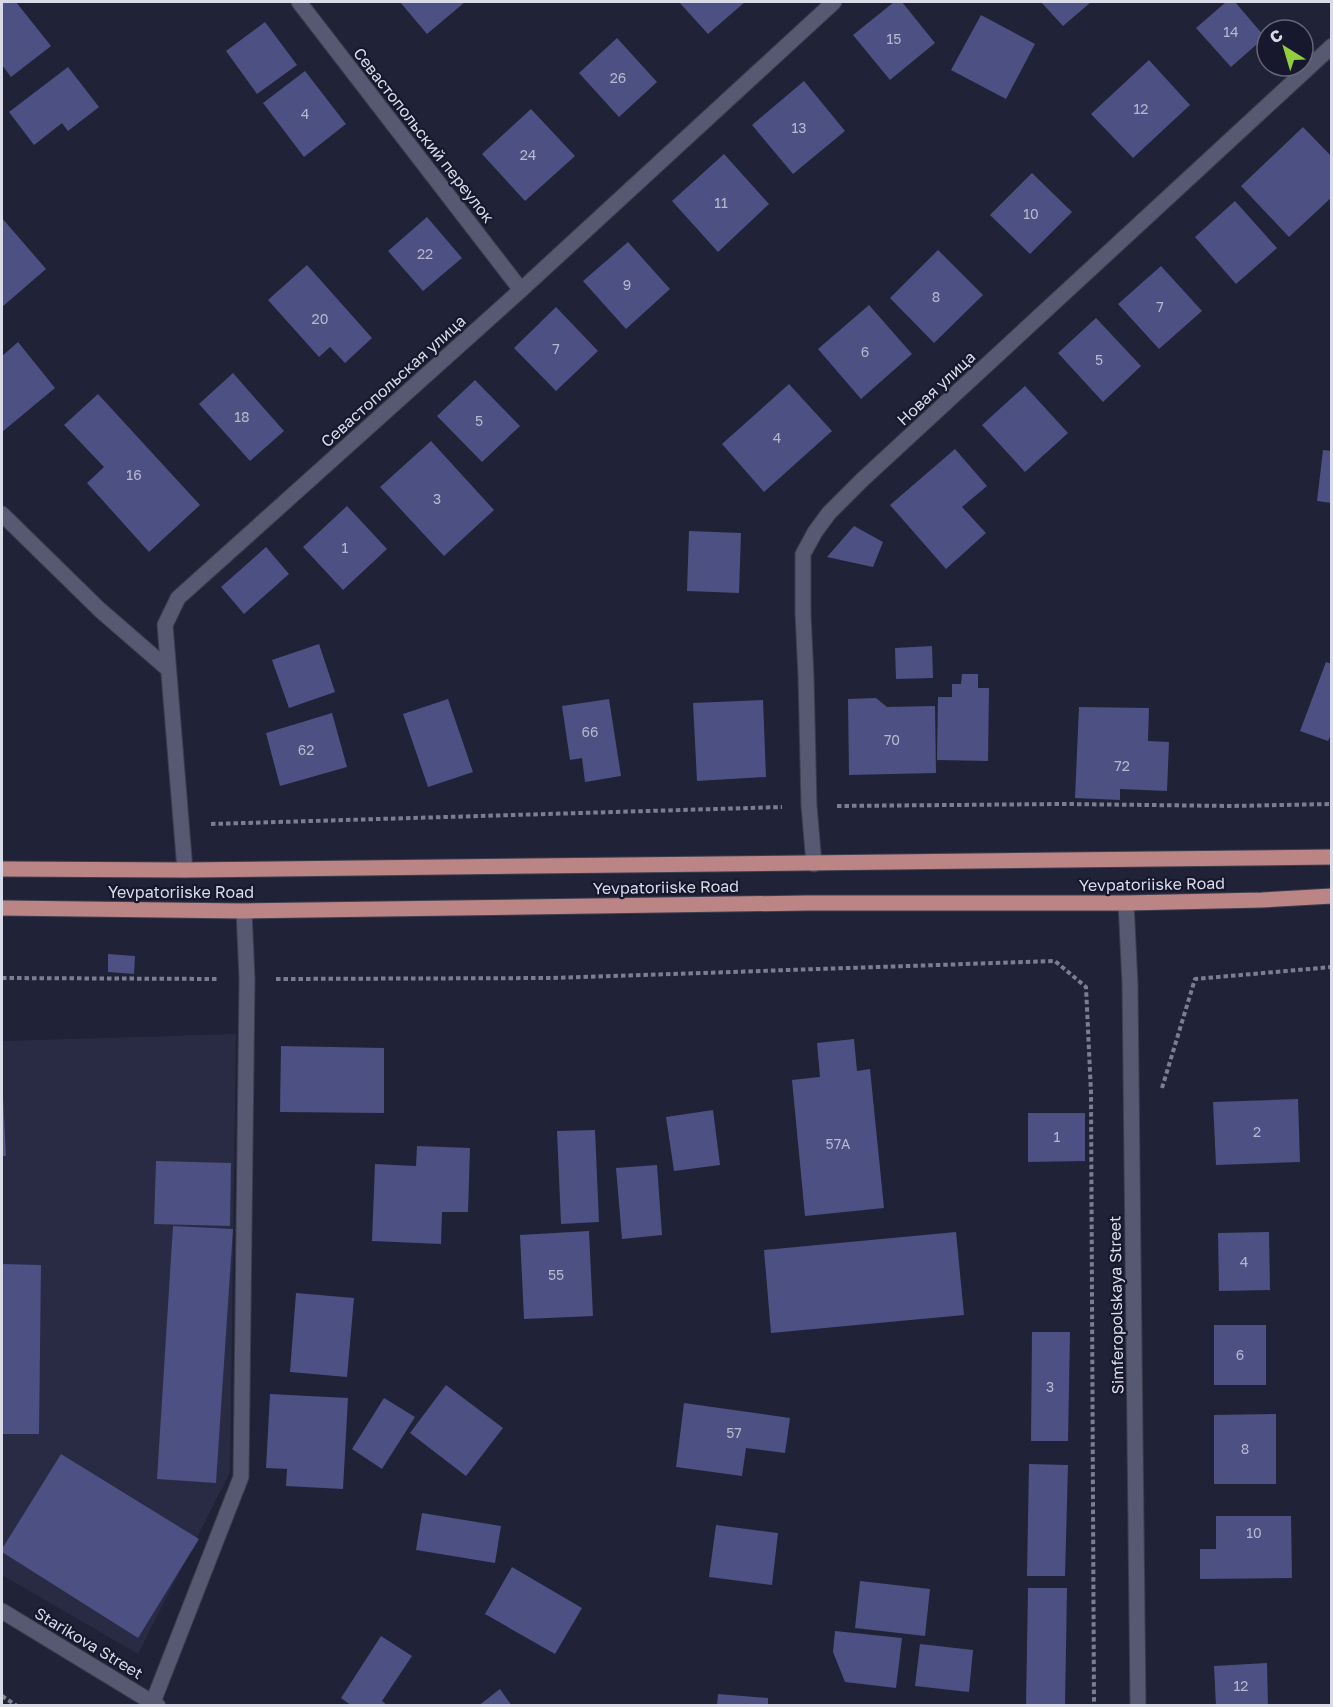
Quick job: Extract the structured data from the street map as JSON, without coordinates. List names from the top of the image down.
{
  "streets": {
    "main road": ["Yevpatoriiske Road"],
    "street": [
      "Севастопольский переулок",
      "Севастопольская улица",
      "Новая улица",
      "Simferopolskaya Street",
      "Starikova Street"
    ]
  },
  "crossings": [
    ["Севастопольский переулок", "Севастопольская улица"],
    ["Севастопольская улица", "Yevpatoriiske Road"],
    ["Новая улица", "Yevpatoriiske Road"],
    ["Yevpatoriiske Road", "Simferopolskaya Street"]
  ],
  "house_numbers": [
    "14",
    "15",
    "26",
    "12",
    "4",
    "13",
    "24",
    "11",
    "10",
    "22",
    "9",
    "8",
    "7",
    "20",
    "7",
    "6",
    "5",
    "18",
    "5",
    "4",
    "16",
    "3",
    "1",
    "66",
    "70",
    "62",
    "72",
    "2",
    "1",
    "57А",
    "4",
    "55",
    "6",
    "3",
    "57",
    "8",
    "10",
    "12"
  ],
  "north": "top left"
}
